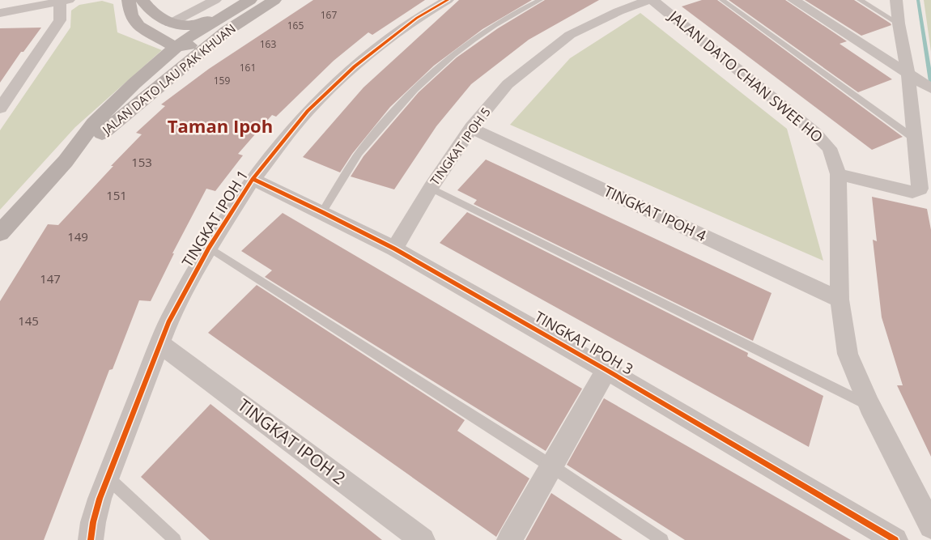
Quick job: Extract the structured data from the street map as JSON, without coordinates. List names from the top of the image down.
{
  "streets": {
    "main road": ["JALAN DATO LAU PAK KHUAN"],
    "street": [
      "JALAN DATO CHAN SWEE HO",
      "TINGKAT IPOH 5",
      "TINGKAT IPOH 4",
      "TINGKAT IPOH 1",
      "TINGKAT IPOH 3",
      "TINGKAT IPOH 2"
    ]
  },
  "crossings": [
    ["JALAN DATO CHAN SWEE HO", "TINGKAT IPOH 4"],
    ["TINGKAT IPOH 5", "TINGKAT IPOH 4"],
    ["TINGKAT IPOH 5", "TINGKAT IPOH 3"],
    ["TINGKAT IPOH 1", "TINGKAT IPOH 3"],
    ["TINGKAT IPOH 1", "TINGKAT IPOH 2"]
  ],
  "districts": ["Taman Ipoh"],
  "house_numbers": [
    "167",
    "165",
    "163",
    "161",
    "159",
    "153",
    "151",
    "149",
    "147",
    "145"
  ]
}
